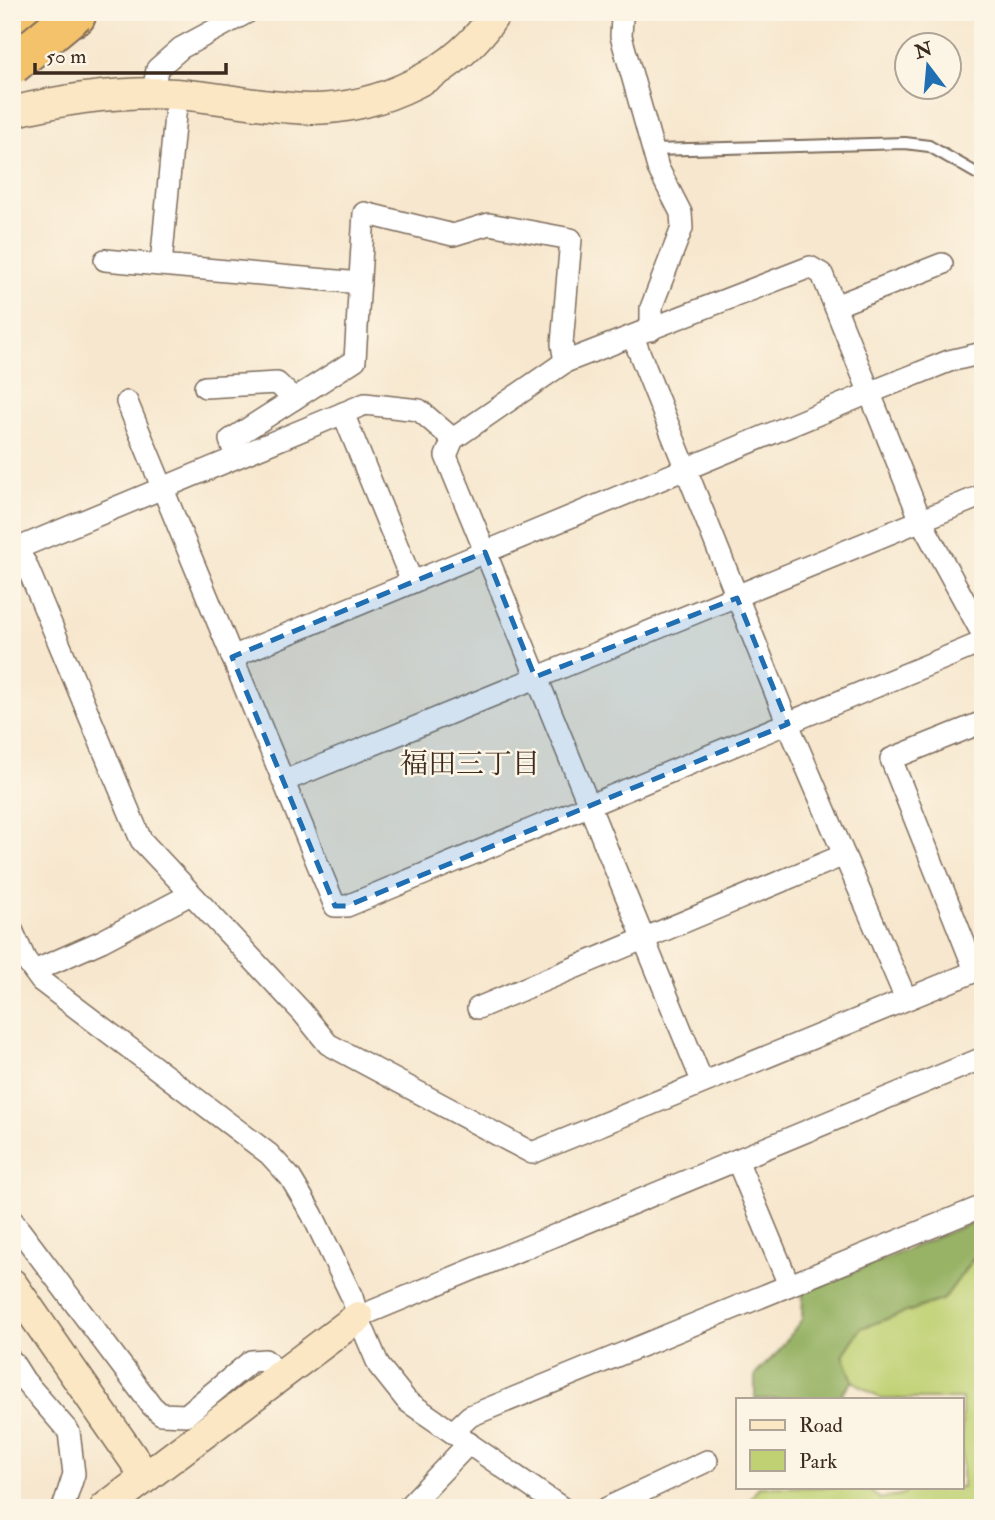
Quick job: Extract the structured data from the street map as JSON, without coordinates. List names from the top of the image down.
{
  "districts": ["福田三丁目"],
  "legend": ["Road", "Park"],
  "scale_bar": "50 m",
  "north": "top"
}
